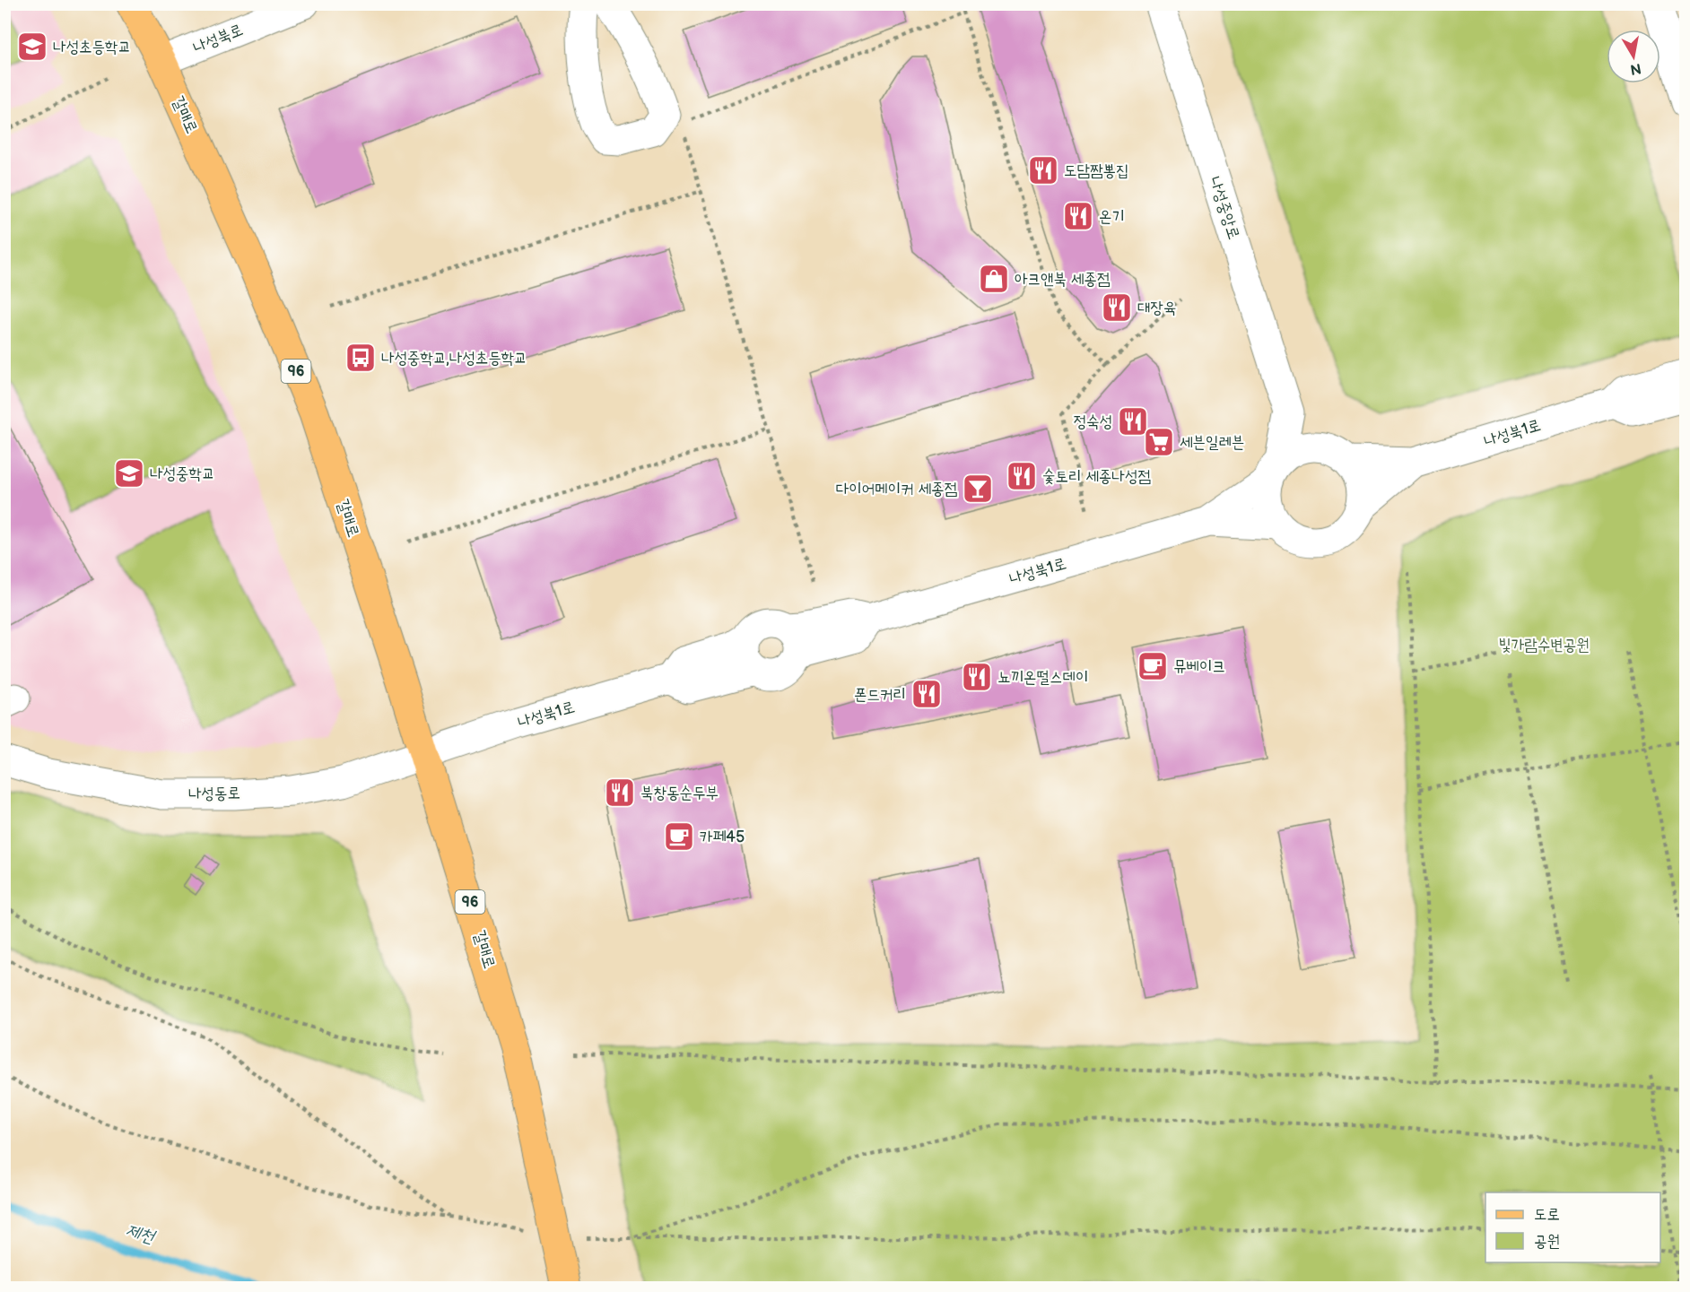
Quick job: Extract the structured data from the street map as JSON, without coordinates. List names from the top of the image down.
{
  "streets": {
    "main road": ["갈매로", "96"],
    "street": [
      "나성북로",
      "나성중앙로",
      "나성북1로",
      "나성동로"
    ]
  },
  "crossings": [
    ["나성북로", "갈매로"],
    ["갈매로", "나성북1로"],
    ["갈매로", "나성동로"],
    ["나성북1로", "나성동로"]
  ],
  "water": ["제천"],
  "parks": ["빛가람수변공원"],
  "places": {
    "school or university": ["나성초등학교", "나성중학교"],
    "restaurant": [
      "도담짬뽕집",
      "온기",
      "대장육",
      "정숙성",
      "숯토리 세종나성점",
      "뇨끼온떨스데이",
      "폰드커리",
      "북창동순두부"
    ],
    "shop": ["아크앤북 세종점"],
    "bus stop": ["나성중학교,나성초등학교"],
    "supermarket": ["세븐일레븐"],
    "bar": ["다이어메이커 세종점"],
    "cafe": ["뮤베이크", "카페45"]
  },
  "legend": ["도로", "공원"],
  "north": "bottom"
}
